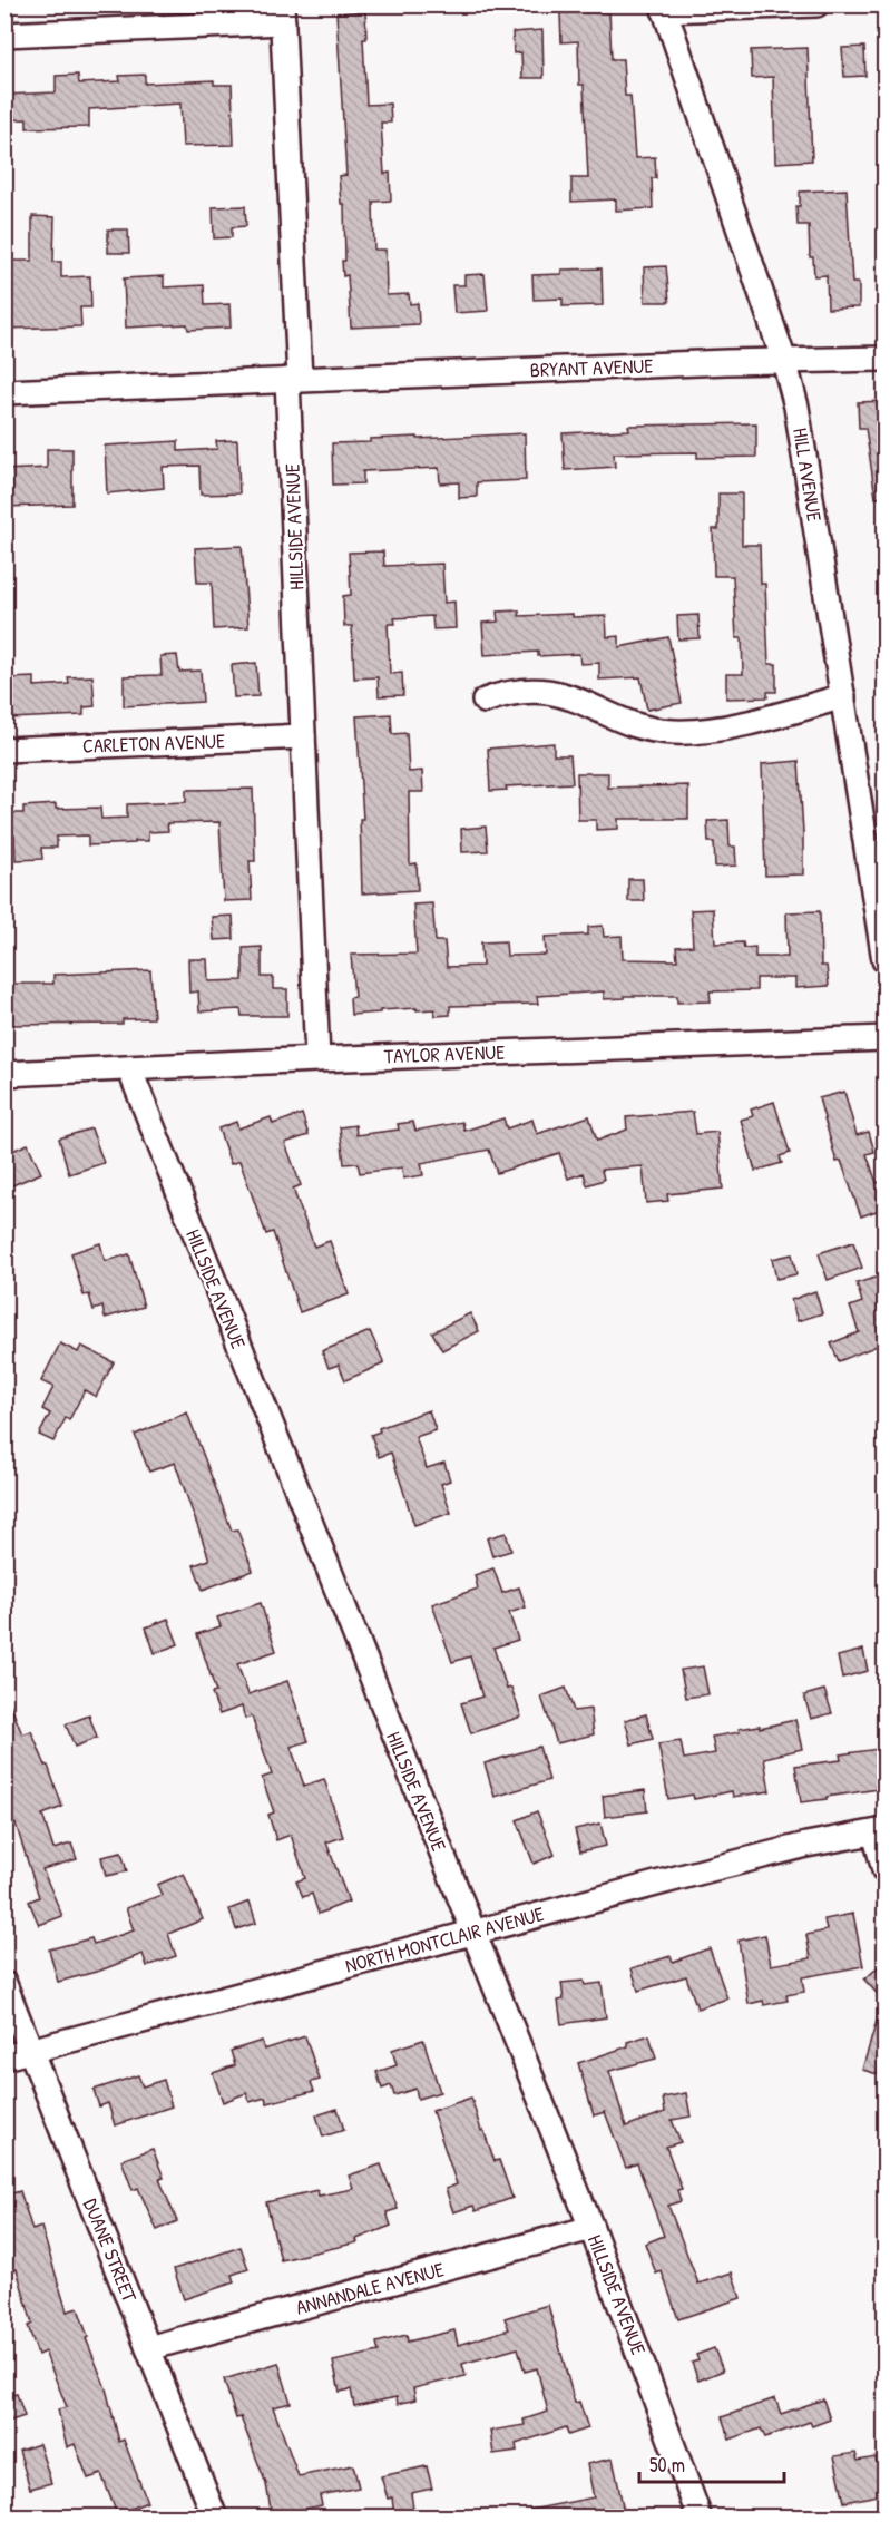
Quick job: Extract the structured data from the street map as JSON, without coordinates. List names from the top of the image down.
{
  "streets": {
    "street": [
      "BRYANT AVENUE",
      "HILL AVENUE",
      "HILLSIDE AVENUE",
      "CARLETON AVENUE",
      "TAYLOR AVENUE",
      "NORTH MONTCLAIR AVENUE",
      "DUANE STREET",
      "ANNANDALE AVENUE"
    ]
  },
  "crossings": [
    ["BRYANT AVENUE", "HILL AVENUE"],
    ["BRYANT AVENUE", "HILLSIDE AVENUE"],
    ["HILLSIDE AVENUE", "CARLETON AVENUE"],
    ["HILLSIDE AVENUE", "TAYLOR AVENUE"],
    ["HILLSIDE AVENUE", "NORTH MONTCLAIR AVENUE"],
    ["HILLSIDE AVENUE", "ANNANDALE AVENUE"],
    ["NORTH MONTCLAIR AVENUE", "DUANE STREET"],
    ["DUANE STREET", "ANNANDALE AVENUE"]
  ],
  "scale_bar": "50 m"
}
